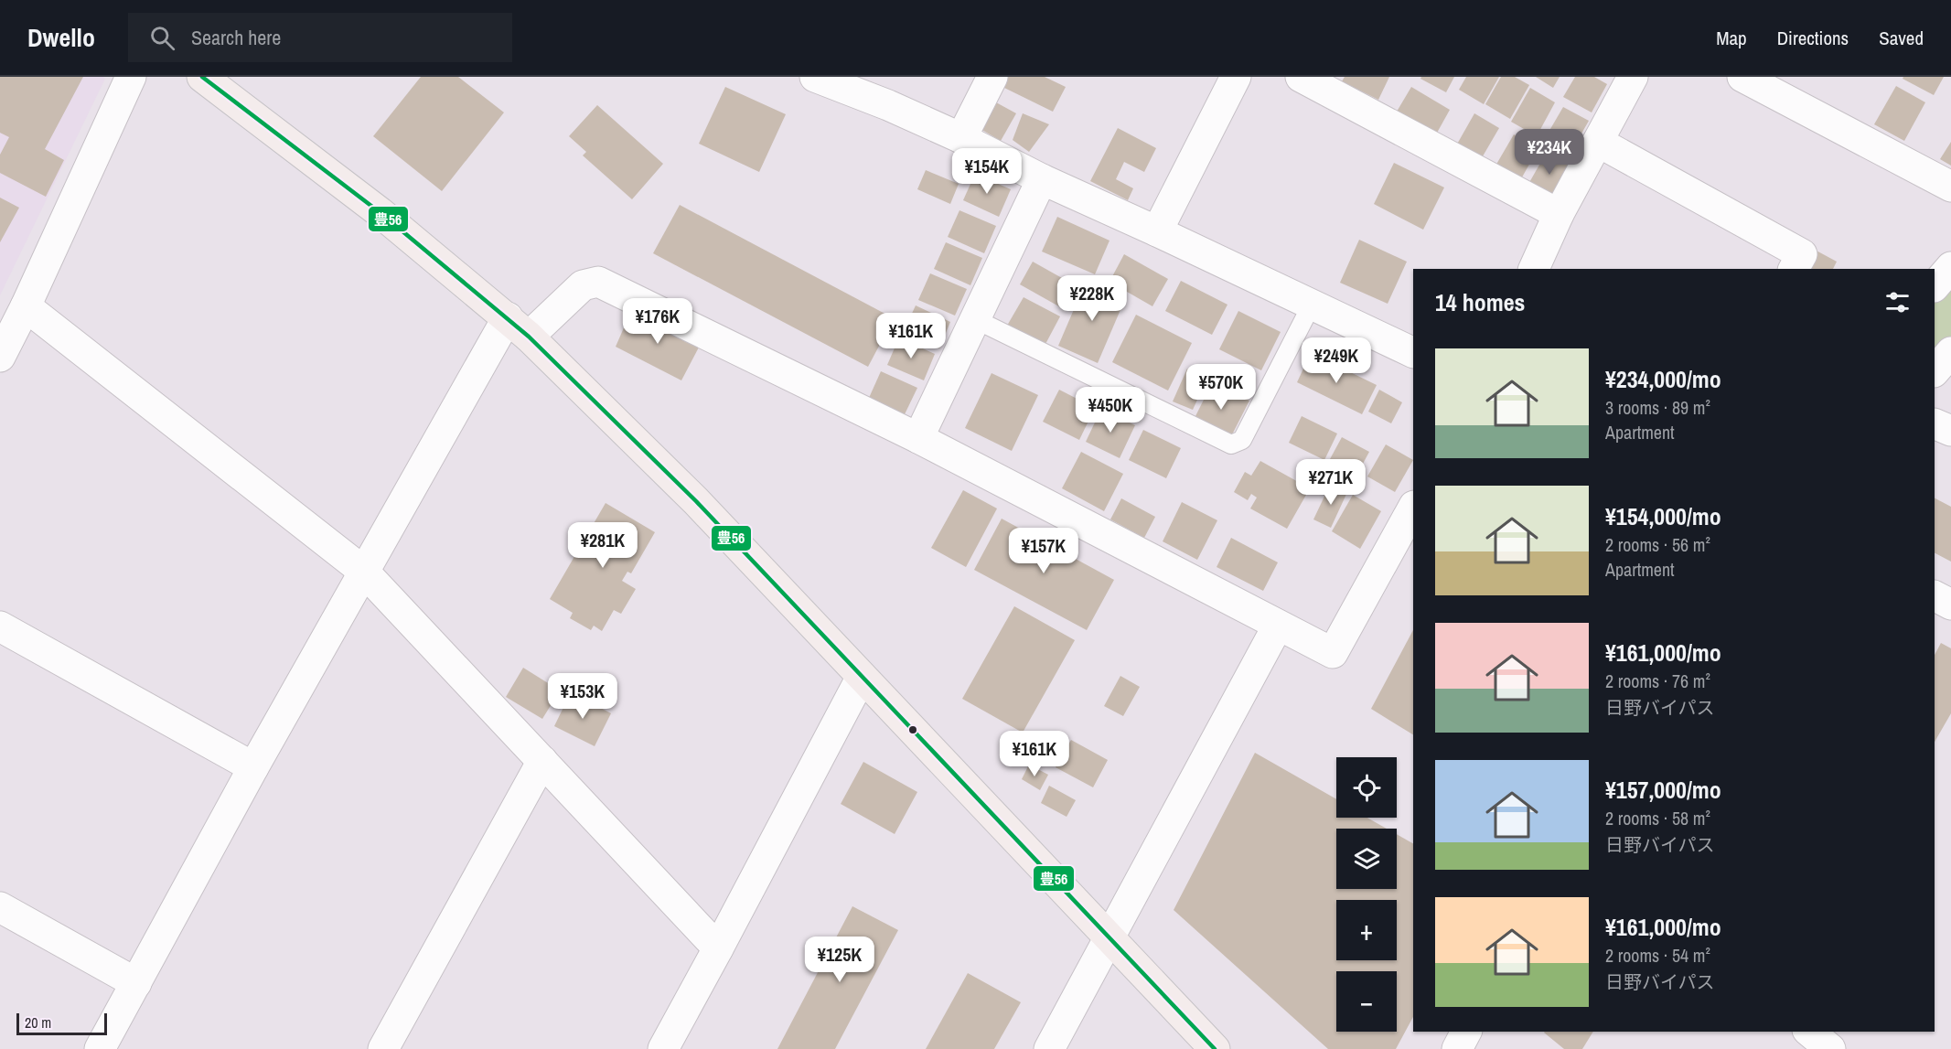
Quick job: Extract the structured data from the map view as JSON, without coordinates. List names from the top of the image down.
{
  "lines": ["transit line 豊56"],
  "scale_bar": "20 m",
  "page": {
    "header": "Dwello",
    "search": "Search here",
    "nav": ["Map", "Directions", "Saved"],
    "price": [
      "¥234K",
      "¥154K",
      "¥228K",
      "¥176K",
      "¥161K",
      "¥249K",
      "¥570K",
      "¥450K",
      "¥271K",
      "¥281K",
      "¥157K",
      "¥153K",
      "¥161K",
      "¥125K"
    ],
    "heading": "14 homes",
    "list": [
      {
        "name": "¥234,000/mo",
        "note": "3 rooms · 89 m² · Apartment"
      },
      {
        "name": "¥154,000/mo",
        "note": "2 rooms · 56 m² · Apartment"
      },
      {
        "name": "¥161,000/mo",
        "note": "2 rooms · 76 m² · 日野バイパス"
      },
      {
        "name": "¥157,000/mo",
        "note": "2 rooms · 58 m² · 日野バイパス"
      },
      {
        "name": "¥161,000/mo",
        "note": "2 rooms · 54 m² · 日野バイパス"
      }
    ],
    "map_buttons": ["+", "−"],
    "scale": "20 m"
  }
}
